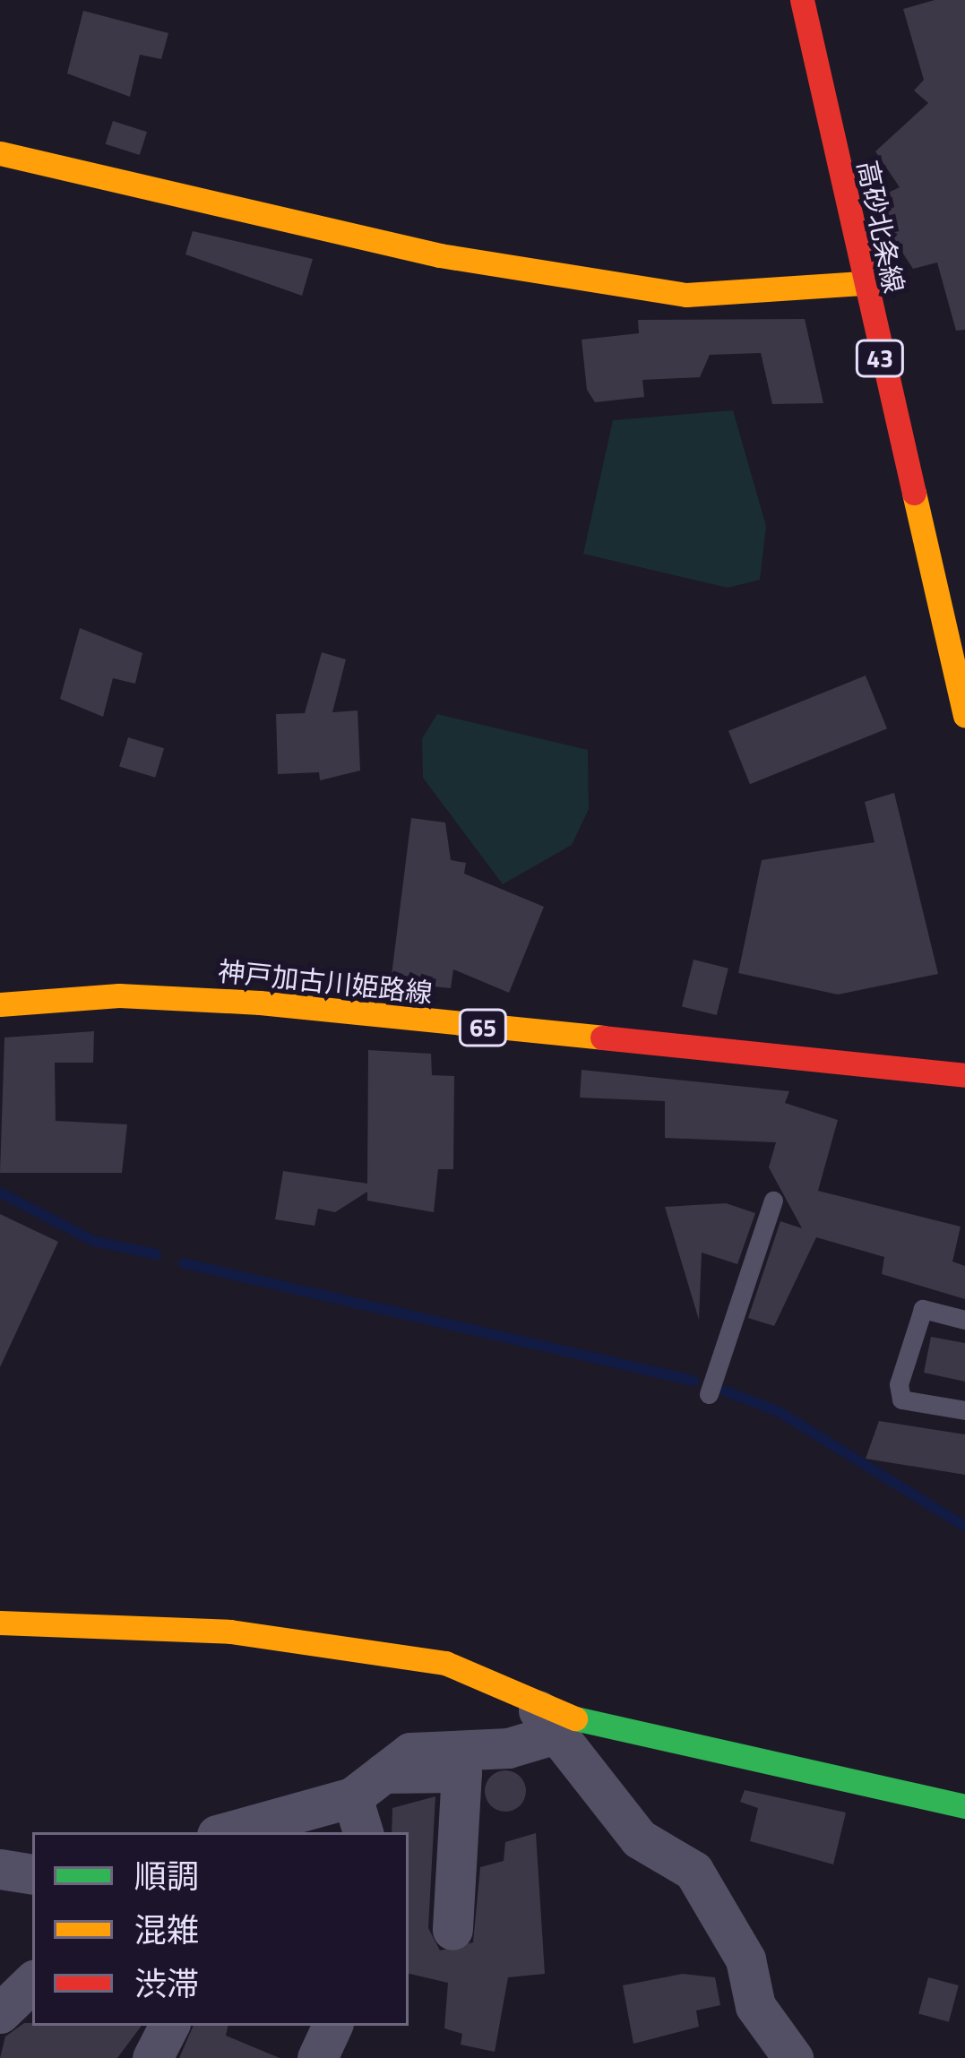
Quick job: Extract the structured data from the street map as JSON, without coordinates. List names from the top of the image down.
{
  "streets": {
    "street": [
      "高砂北条線",
      "43",
      "神戸加古川姫路線",
      "65"
    ]
  },
  "legend": ["順調", "混雑", "渋滞"]
}
